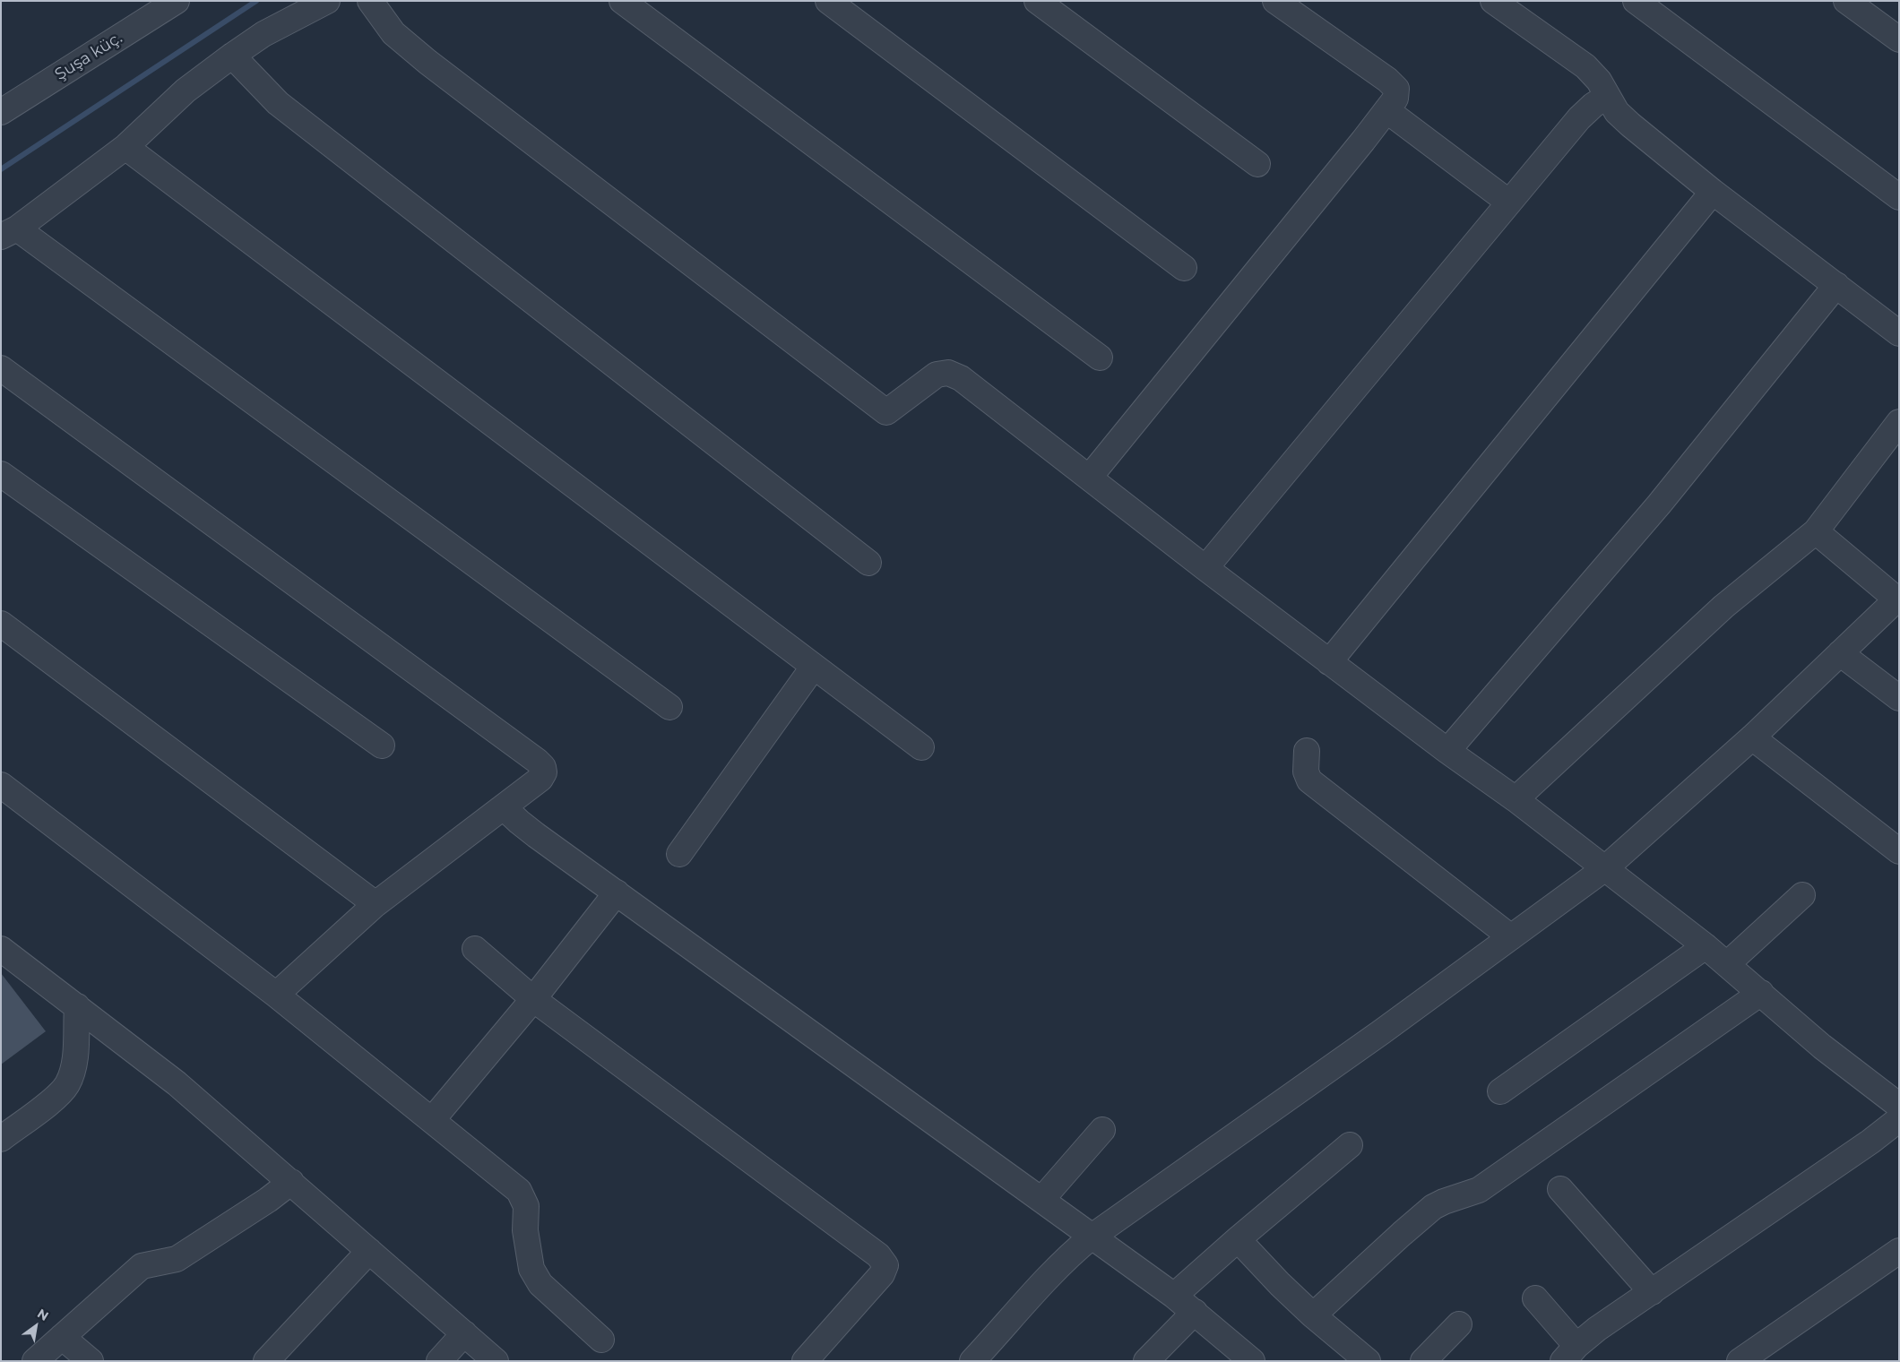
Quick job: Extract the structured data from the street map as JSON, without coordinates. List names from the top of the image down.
{
  "streets": {
    "street": ["Şuşa küç."]
  },
  "north": "top right"
}
